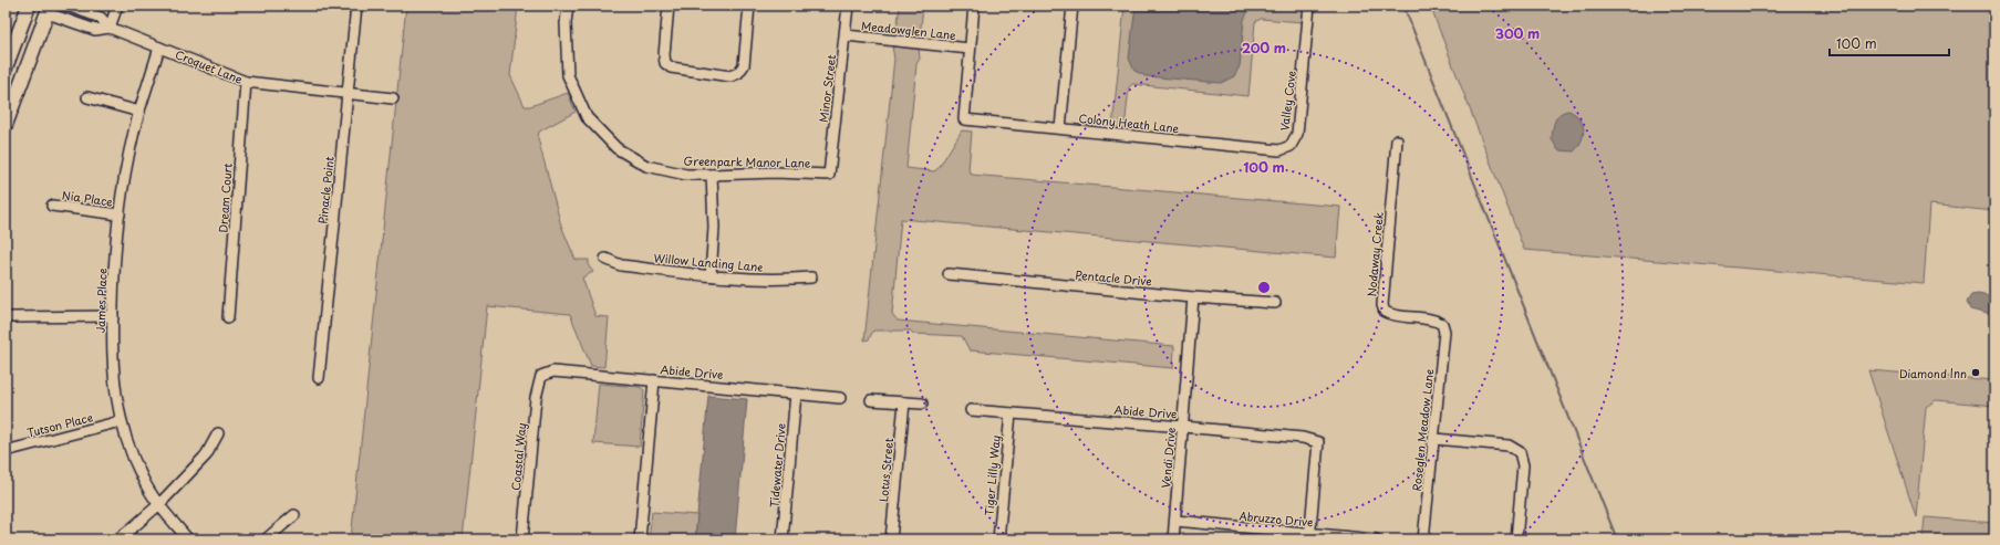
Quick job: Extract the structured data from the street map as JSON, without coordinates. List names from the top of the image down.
{
  "streets": {
    "main road": ["Croquet Lane"],
    "street": [
      "Meadowglen Lane",
      "Minor Street",
      "Valley Cove",
      "Colony Heath Lane",
      "Greenpark Manor Lane",
      "Pinacle Point",
      "Nia Place",
      "Dream Court",
      "Nodaway Creek",
      "Willow Landing Lane",
      "Pentacle Drive",
      "James Place",
      "Abide Drive",
      "Tutson Place",
      "Roseglen Meadow Lane",
      "Coastal Way",
      "Vendi Drive",
      "Tidewater Drive",
      "Lotus Street",
      "Tiger Lilly Way",
      "Abruzzo Drive"
    ]
  },
  "crossings": [
    ["Meadowglen Lane", "Minor Street"],
    ["Meadowglen Lane", "Colony Heath Lane"],
    ["Croquet Lane", "Pinacle Point"],
    ["Croquet Lane", "Dream Court"],
    ["Croquet Lane", "James Place"],
    ["Minor Street", "Greenpark Manor Lane"],
    ["Valley Cove", "Colony Heath Lane"],
    ["Nia Place", "James Place"],
    ["Nodaway Creek", "Roseglen Meadow Lane"],
    ["Pentacle Drive", "Vendi Drive"],
    ["James Place", "Tutson Place"],
    ["Abide Drive", "Coastal Way"],
    ["Abide Drive", "Vendi Drive"],
    ["Abide Drive", "Tidewater Drive"],
    ["Abide Drive", "Tiger Lilly Way"],
    ["Abide Drive", "Abruzzo Drive"],
    ["Vendi Drive", "Abruzzo Drive"]
  ],
  "places": ["Diamond Inn"],
  "scale_bar": "100 m",
  "rings": ["300 m", "200 m", "100 m"]
}
